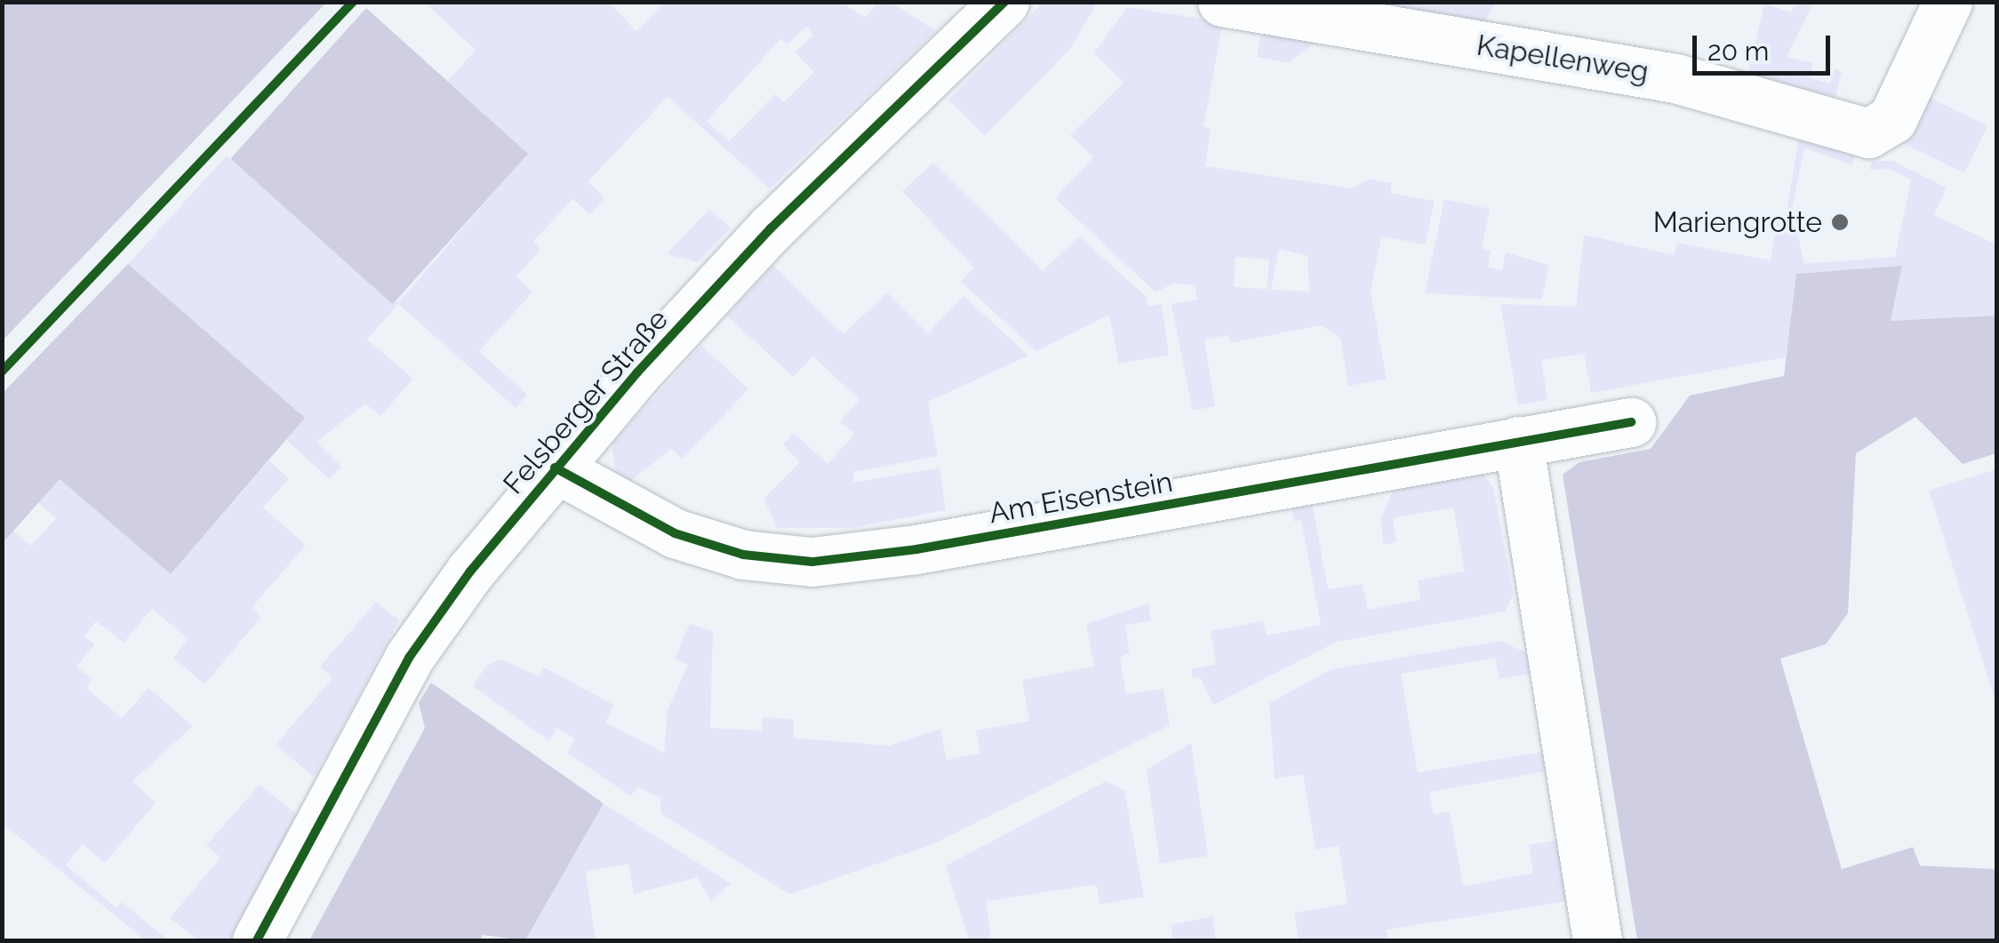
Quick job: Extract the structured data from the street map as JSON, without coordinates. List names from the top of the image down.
{
  "streets": {
    "street": ["Kapellenweg", "Felsberger Straße", "Am Eisenstein"]
  },
  "crossings": [
    ["Felsberger Straße", "Am Eisenstein"]
  ],
  "places": ["Mariengrotte"],
  "scale_bar": "20 m"
}
